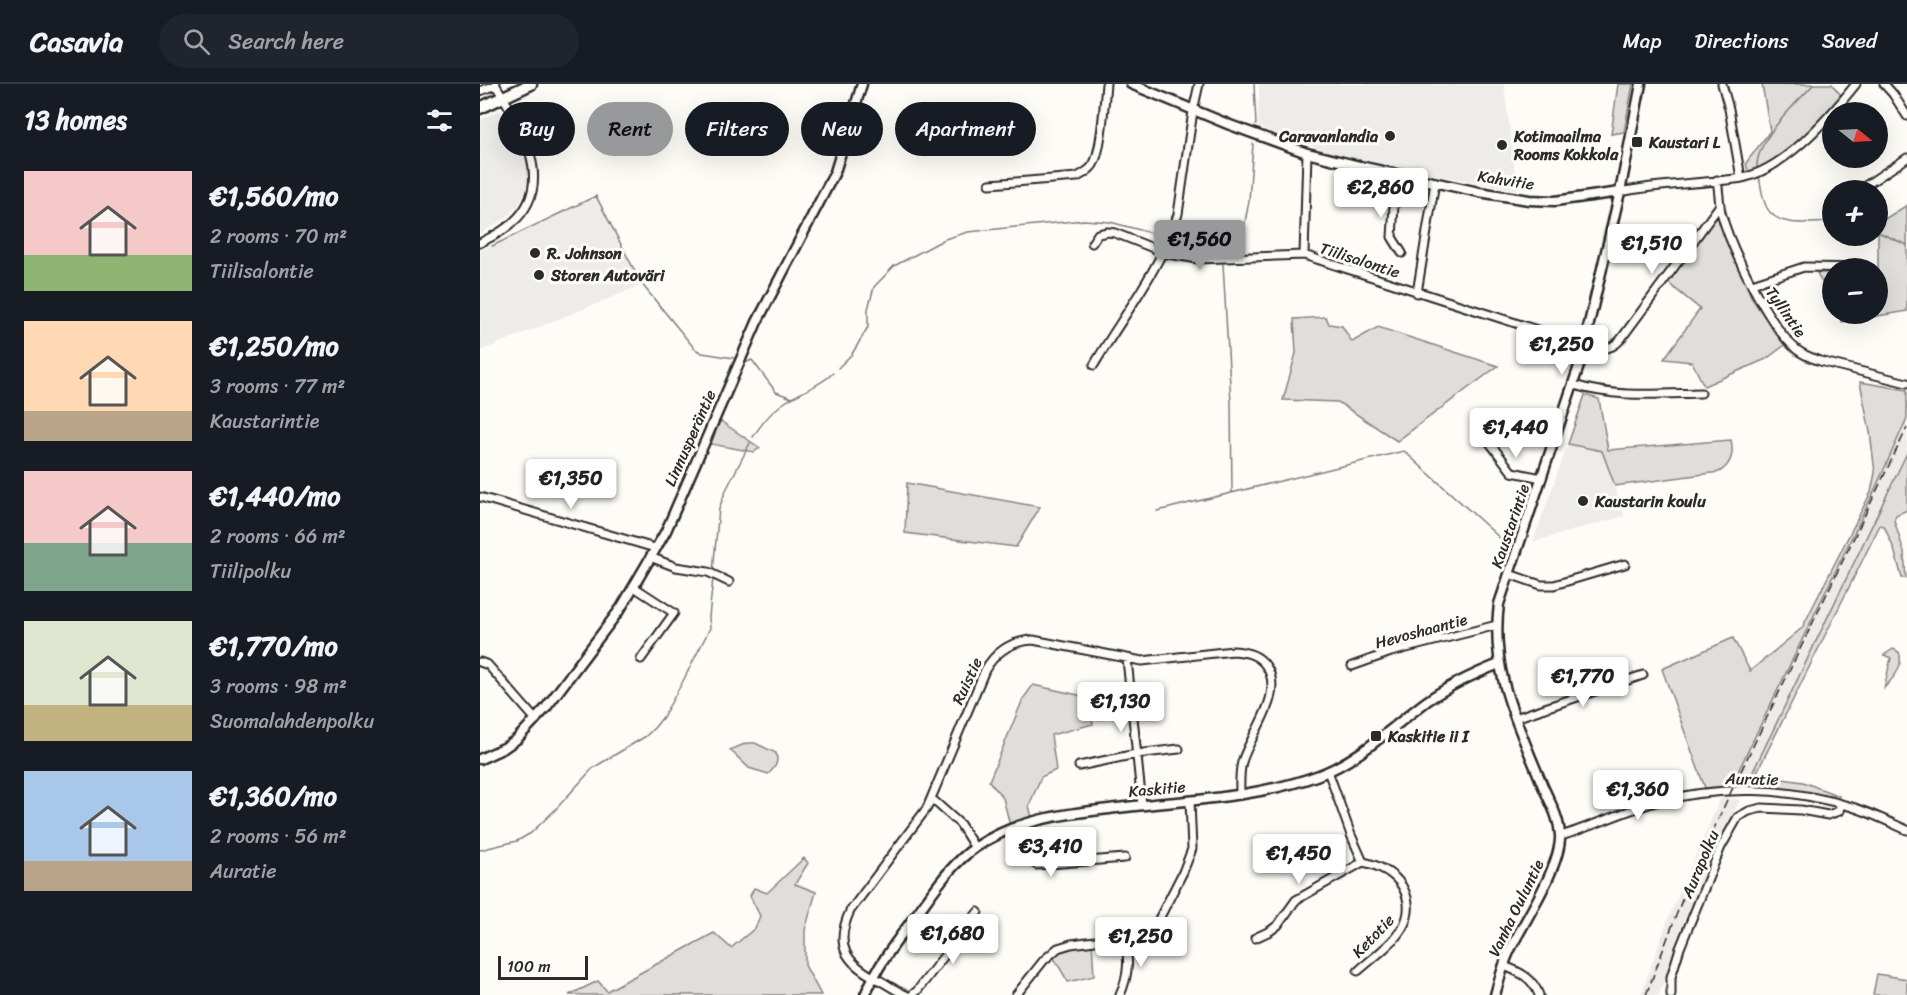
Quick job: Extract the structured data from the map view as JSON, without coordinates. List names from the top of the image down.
{
  "streets": {
    "street": [
      "Kahvitie",
      "Tiilisalontie",
      "Tyllintie",
      "Linnusperäntie",
      "Kaustarintie",
      "Hevoshaantie",
      "Ruistie",
      "Auratie",
      "Kaskitie",
      "Aurapolku",
      "Vanha Ouluntie",
      "Ketotie"
    ]
  },
  "crossings": [
    ["Kahvitie", "Tyllintie"],
    ["Kahvitie", "Kaustarintie"],
    ["Tiilisalontie", "Tyllintie"],
    ["Tiilisalontie", "Kaustarintie"],
    ["Kaustarintie", "Hevoshaantie"],
    ["Kaustarintie", "Kaskitie"],
    ["Kaustarintie", "Vanha Ouluntie"],
    ["Ruistie", "Kaskitie"],
    ["Auratie", "Aurapolku"],
    ["Auratie", "Vanha Ouluntie"],
    ["Kaskitie", "Vanha Ouluntie"]
  ],
  "places": {
    "other": [
      "Caravanlandia",
      "Kotimaailma Rooms Kokkola",
      "R. Johnson",
      "Storen Autoväri",
      "Kaustarin koulu"
    ],
    "transit": ["Kaustari L", "Kaskitie ii I"]
  },
  "scale_bar": "100 m",
  "north": "right",
  "page": {
    "header": "Casavia",
    "search": "Search here",
    "nav": ["Map", "Directions", "Saved"],
    "heading": "13 homes",
    "map_buttons": ["+", "−"],
    "chip": [
      "Buy",
      "Rent",
      "Filters",
      "New",
      "Apartment"
    ],
    "list": [
      {
        "name": "€1,560/mo",
        "note": "2 rooms · 70 m² · Tiilisalontie"
      },
      {
        "name": "€1,250/mo",
        "note": "3 rooms · 77 m² · Kaustarintie"
      },
      {
        "name": "€1,440/mo",
        "note": "2 rooms · 66 m² · Tiilipolku"
      },
      {
        "name": "€1,770/mo",
        "note": "3 rooms · 98 m² · Suomalahdenpolku"
      },
      {
        "name": "€1,360/mo",
        "note": "2 rooms · 56 m² · Auratie"
      }
    ],
    "price": [
      "€2,860",
      "€1,560",
      "€1,510",
      "€1,250",
      "€1,440",
      "€1,350",
      "€1,770",
      "€1,130",
      "€1,360",
      "€3,410",
      "€1,450",
      "€1,680",
      "€1,250"
    ],
    "scale": "100 m"
  }
}
